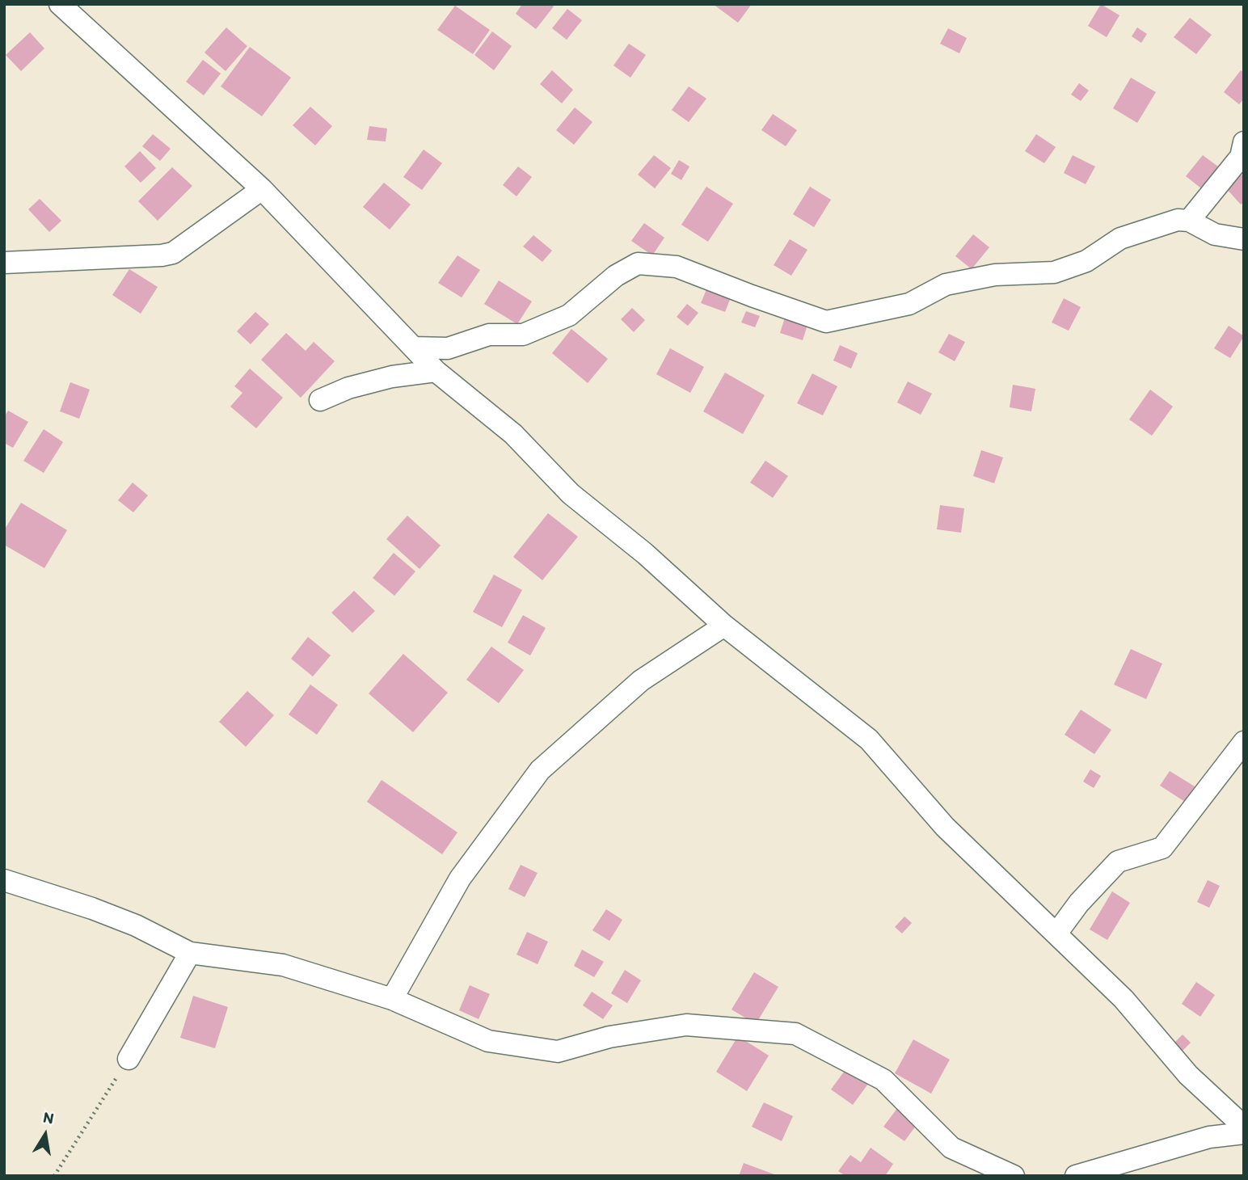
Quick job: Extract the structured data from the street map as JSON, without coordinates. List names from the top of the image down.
{
  "north": "top"
}
